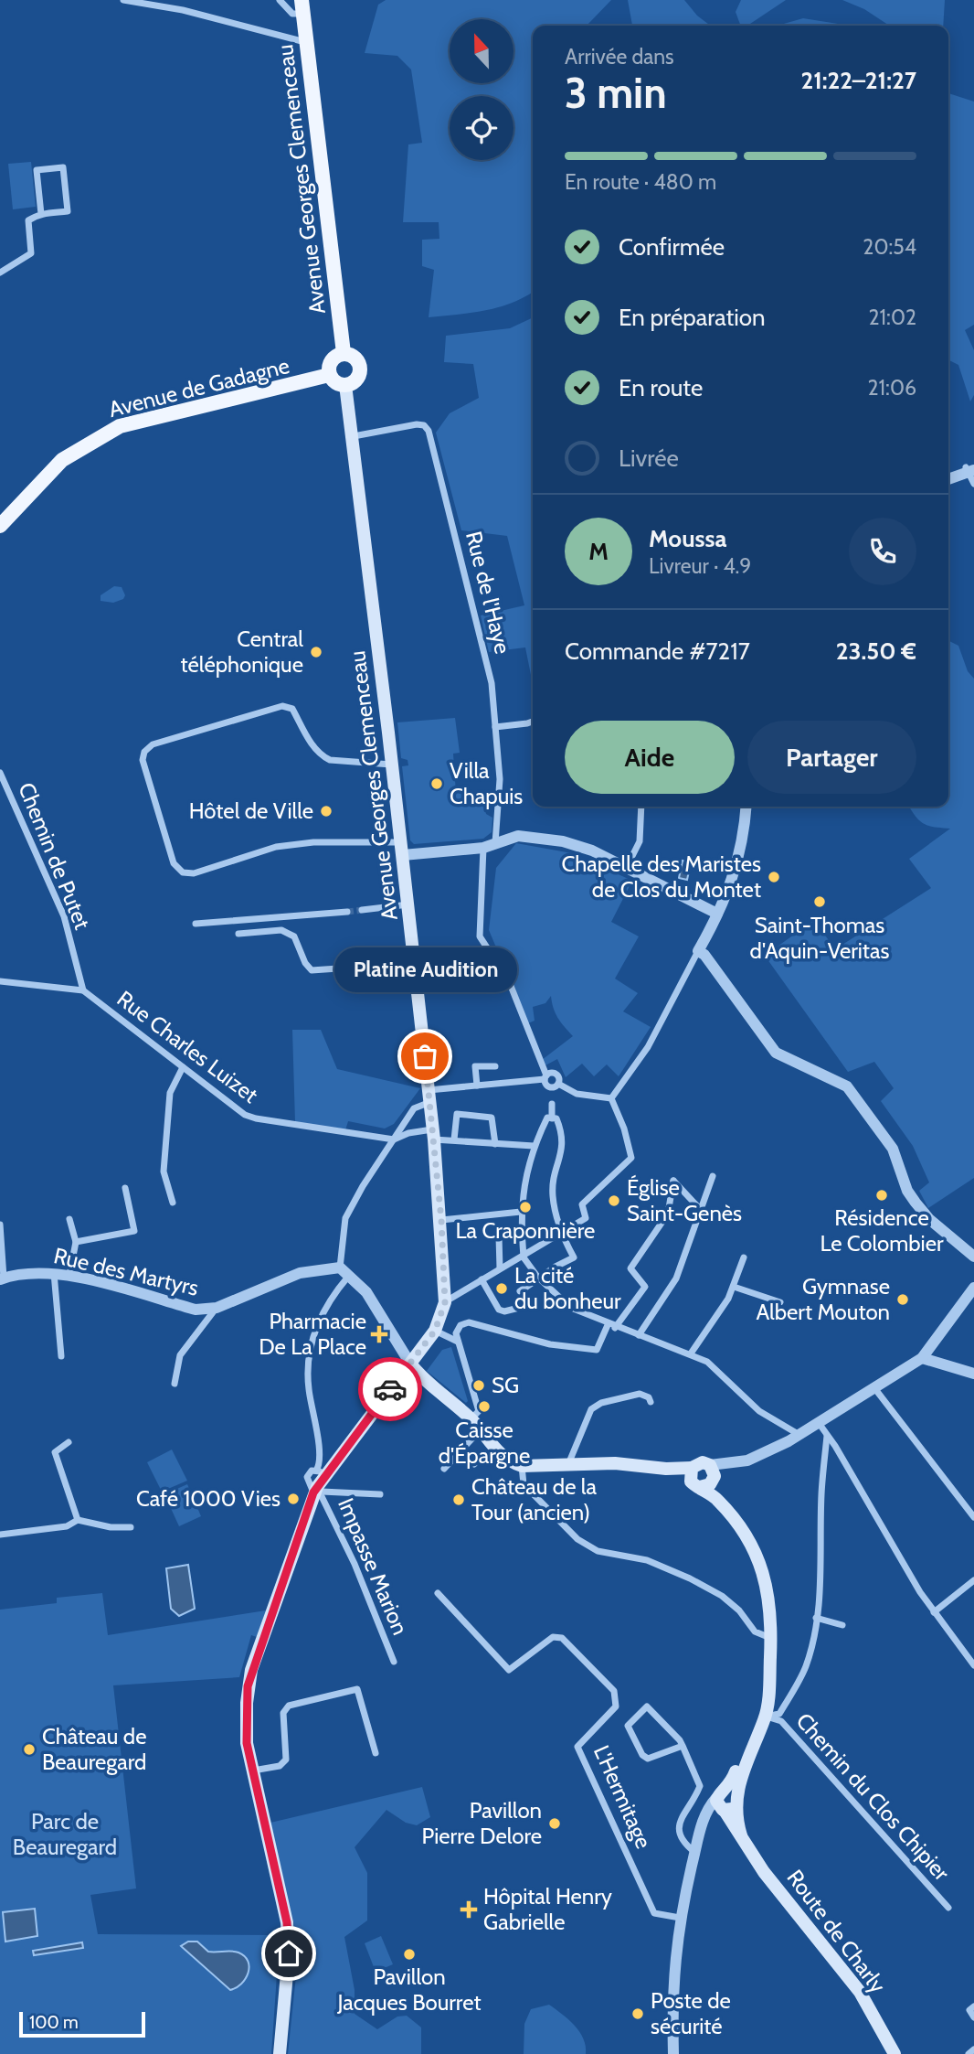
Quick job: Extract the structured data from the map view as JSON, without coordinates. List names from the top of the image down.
{
  "streets": {
    "main road": ["Avenue Georges Clemenceau", "Avenue de Gadagne", "Route de Charly"],
    "street": [
      "Rue de l'Haye",
      "Chemin de Putet",
      "Rue Charles Luizet",
      "Rue des Martyrs",
      "Impasse Marion",
      "L'Hermitage",
      "Chemin du Clos Chipier"
    ]
  },
  "crossings": [
    ["Avenue Georges Clemenceau", "Avenue de Gadagne"],
    ["Avenue Georges Clemenceau", "Rue de l'Haye"],
    ["Avenue Georges Clemenceau", "Rue Charles Luizet"],
    ["Avenue Georges Clemenceau", "Impasse Marion"],
    ["Chemin de Putet", "Rue Charles Luizet"],
    ["Chemin du Clos Chipier", "Route de Charly"]
  ],
  "parks": ["Parc de Beauregard"],
  "places": {
    "other": [
      "Central téléphonique",
      "Villa Chapuis",
      "Hôtel de Ville",
      "Chapelle des Maristes de Clos du Montet",
      "Saint-Thomas d'Aquin-Veritas",
      "Platine Audition",
      "Résidence Le Colombier",
      "Église Saint-Genès",
      "La Craponnière",
      "La cité du bonheur",
      "Gymnase Albert Mouton",
      "SG",
      "Caisse d'Épargne",
      "Café 1000 Vies",
      "Château de la Tour (ancien)",
      "Château de Beauregard",
      "Pavillon Pierre Delore",
      "Pavillon Jacques Bourret",
      "Poste de sécurité"
    ],
    "health": ["Pharmacie De La Place", "Hôpital Henry Gabrielle"]
  },
  "scale_bar": "100 m",
  "north": "top",
  "page": {
    "heading": ["3 min", "Arrivée dans", "21:22–21:27"],
    "panel": [
      "Moussa",
      "Livreur · 4.9",
      "Commande #7217",
      "23.50 €"
    ],
    "bar": "En route · 480 m",
    "list": [
      ["Confirmée", "20:54"],
      ["En préparation", "21:02"],
      ["En route", "21:06"],
      "Livrée"
    ],
    "round": "M",
    "buttons": ["Aide", "Partager"],
    "bubble": "Platine Audition",
    "scale": "100 m"
  }
}
